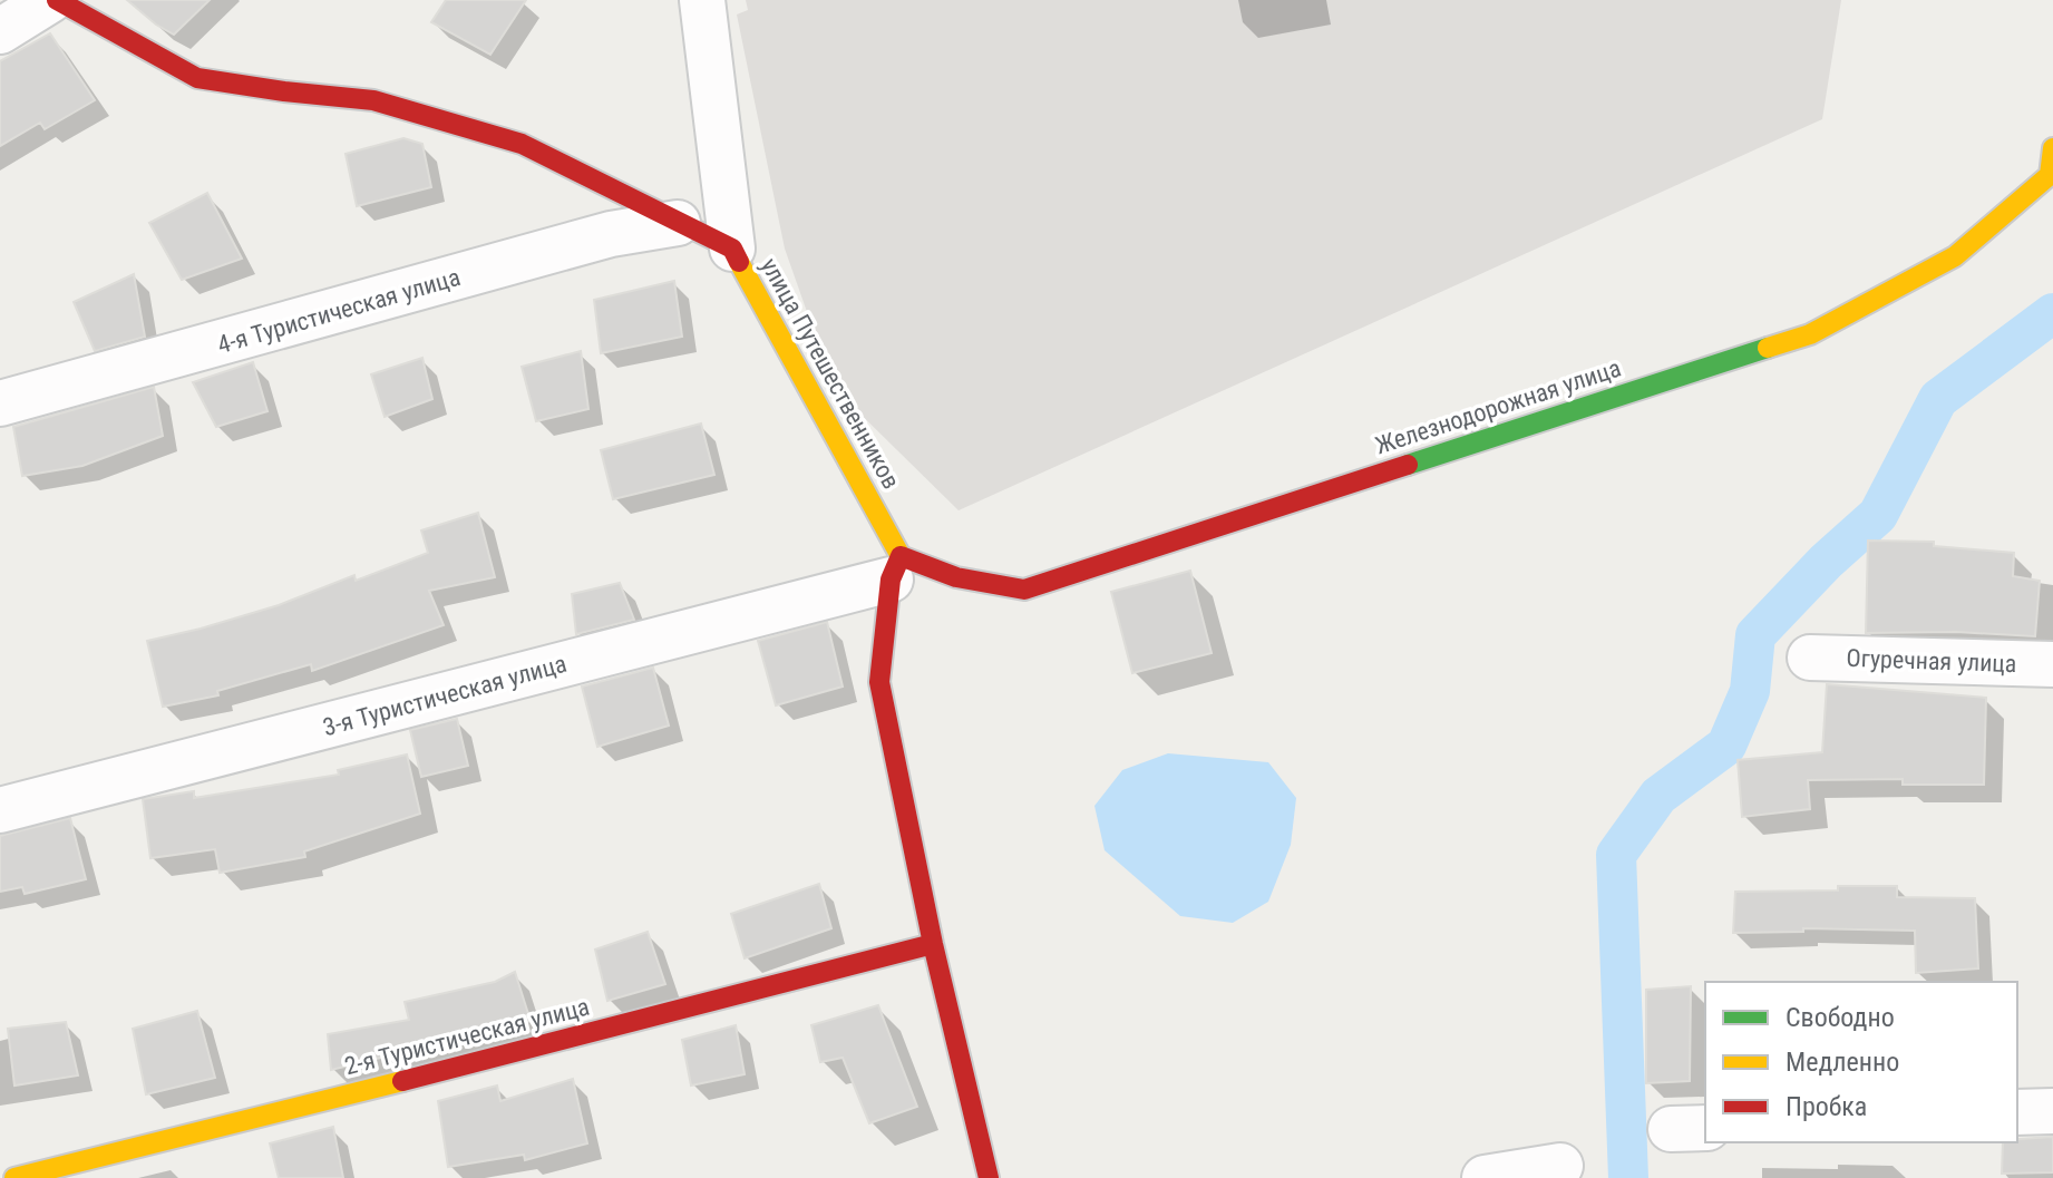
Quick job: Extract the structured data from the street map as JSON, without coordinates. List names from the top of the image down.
{
  "streets": {
    "street": [
      "4-я Туристическая улица",
      "улица Путешественников",
      "Железнодорожная улица",
      "Огуречная улица",
      "3-я Туристическая улица",
      "2-я Туристическая улица"
    ]
  },
  "crossings": [
    ["4-я Туристическая улица", "улица Путешественников"],
    ["улица Путешественников", "Железнодорожная улица"],
    ["улица Путешественников", "3-я Туристическая улица"],
    ["Железнодорожная улица", "3-я Туристическая улица"]
  ],
  "legend": ["Свободно", "Медленно", "Пробка"]
}
